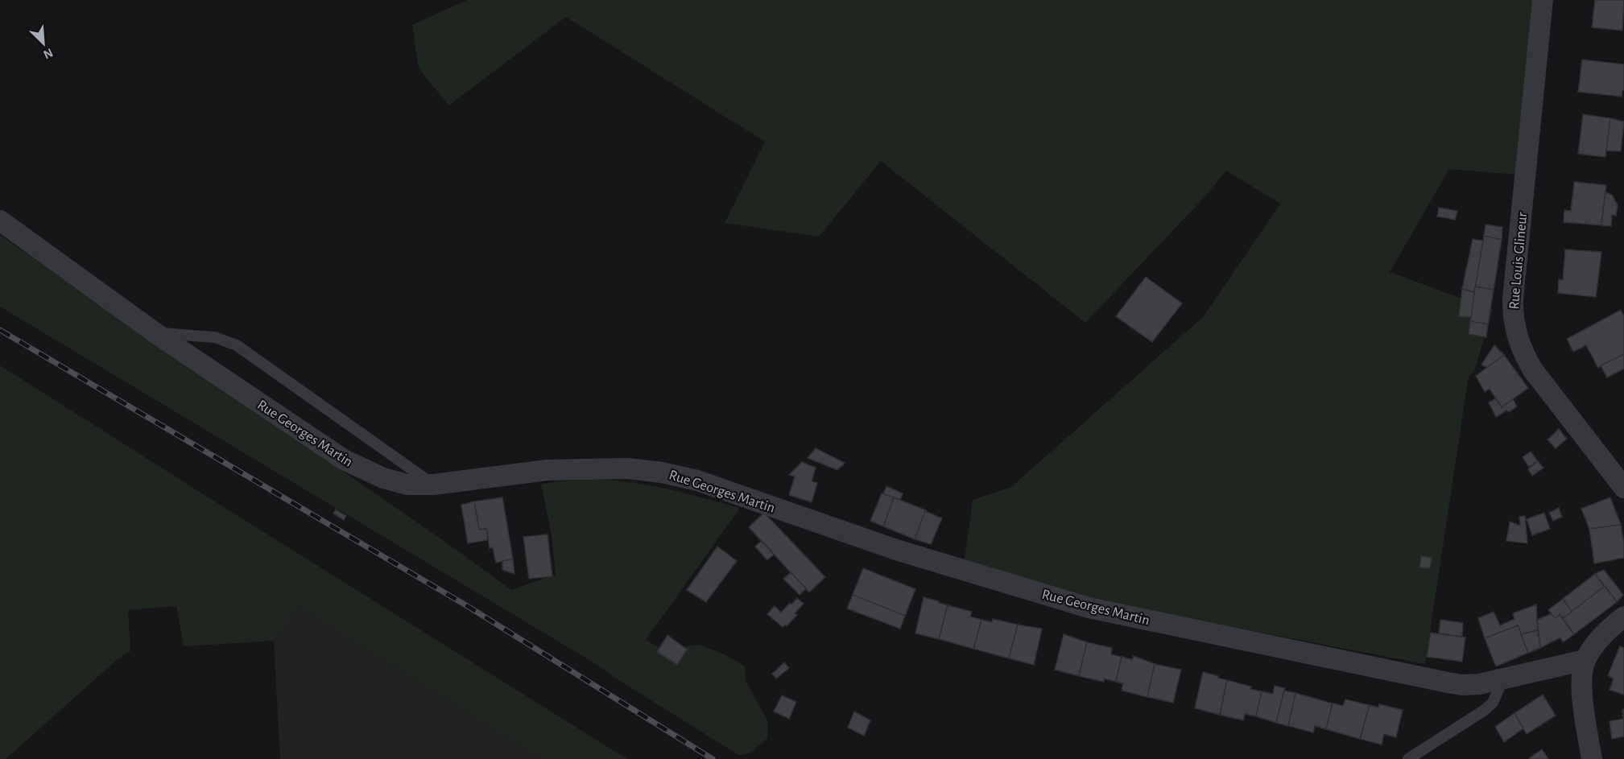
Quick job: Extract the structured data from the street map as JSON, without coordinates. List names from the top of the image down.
{
  "streets": {
    "street": ["Rue Louis Glineur", "Rue Georges Martin"]
  },
  "north": "bottom right"
}
